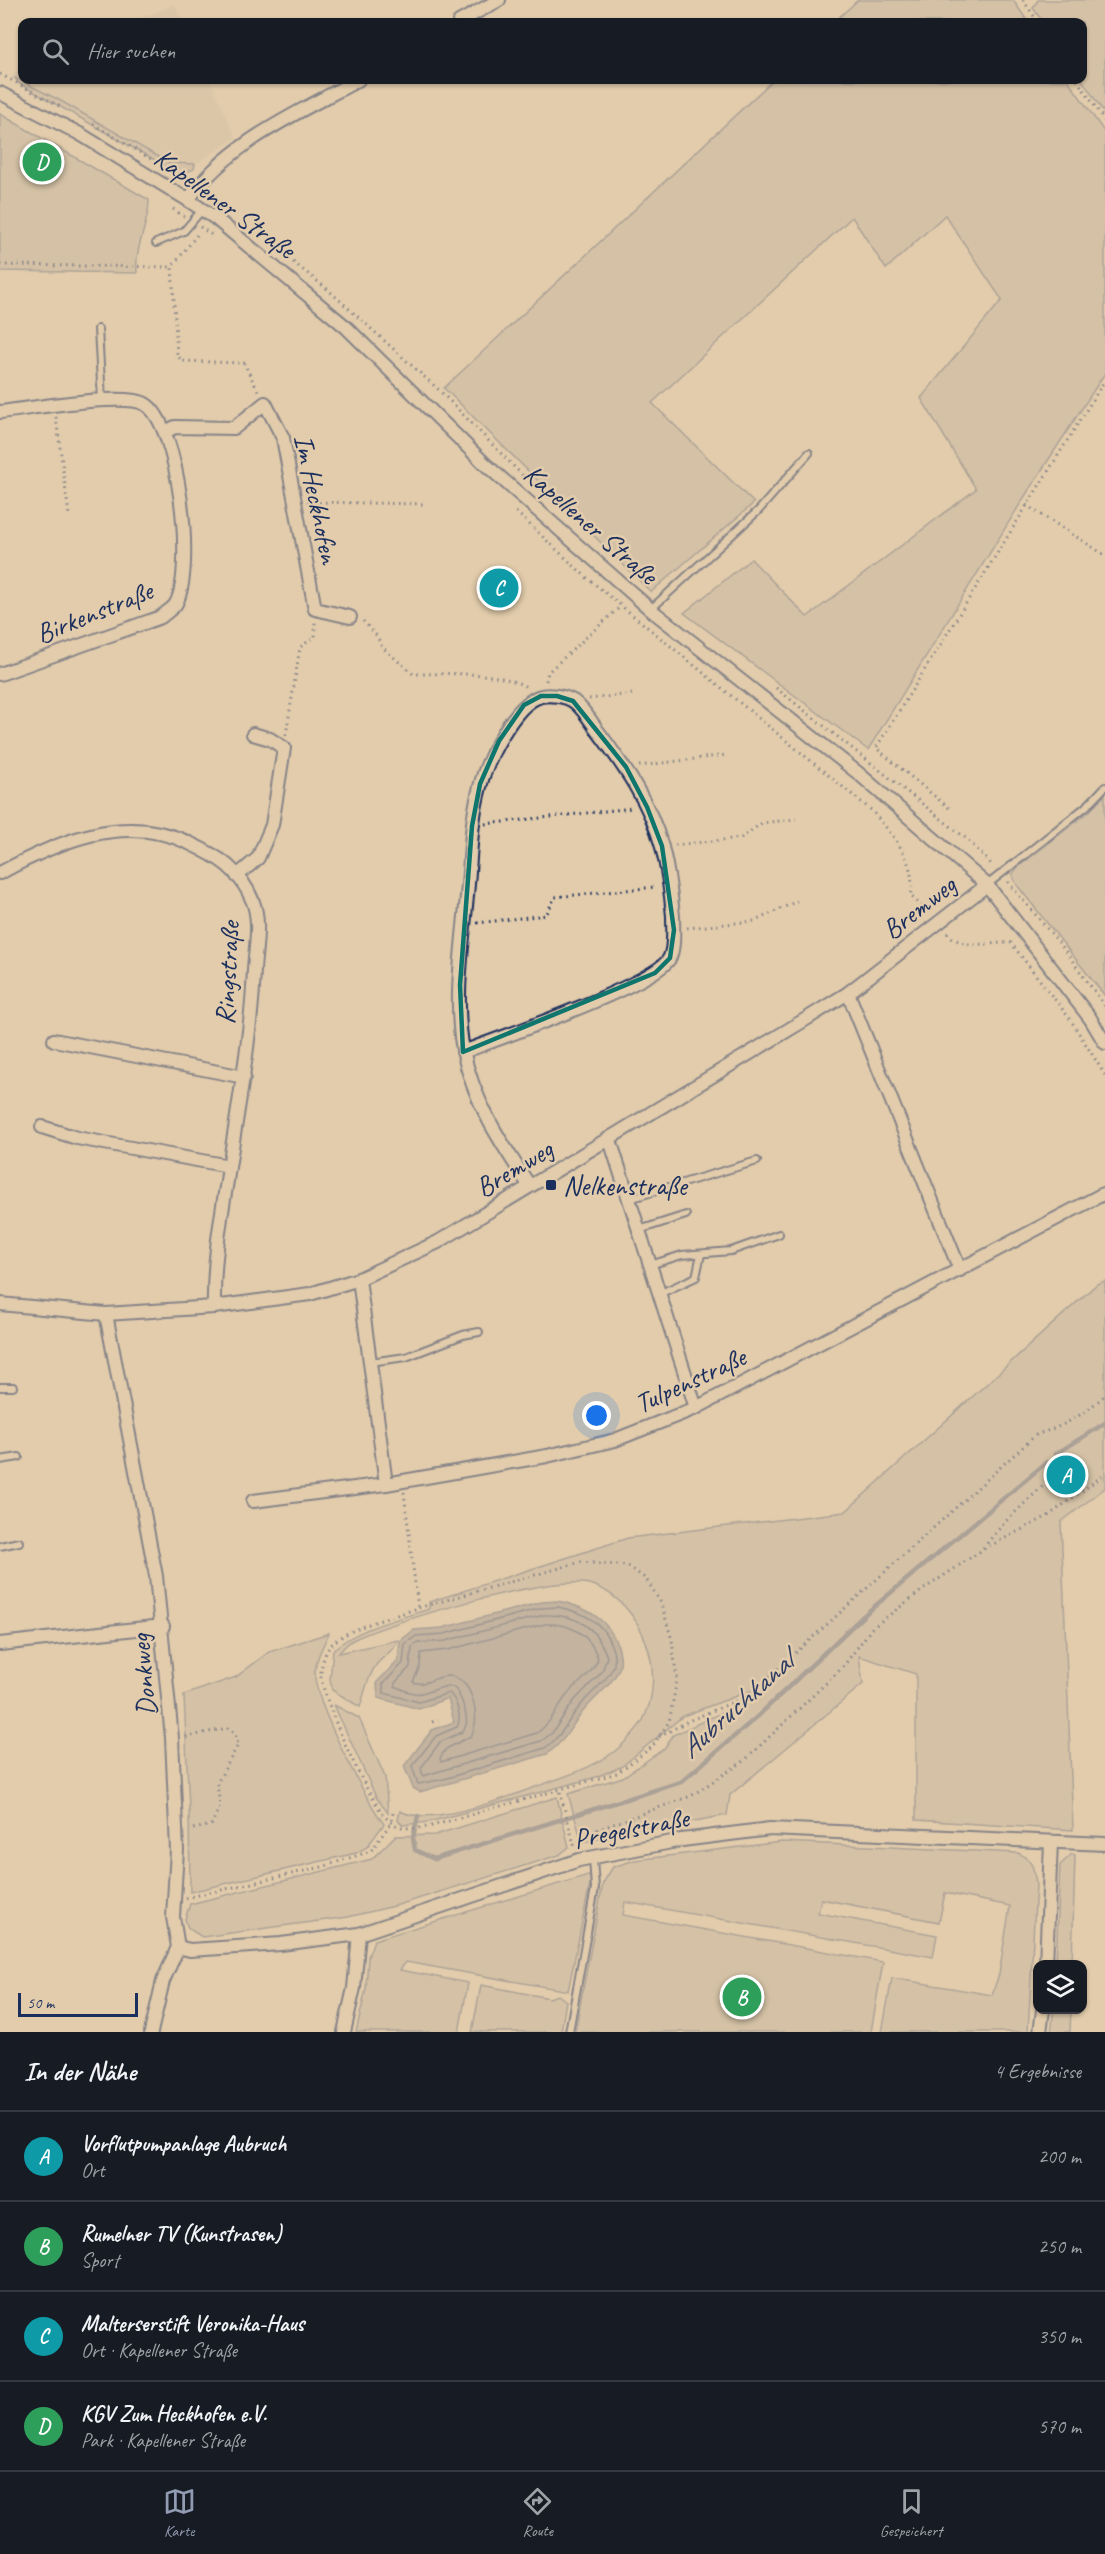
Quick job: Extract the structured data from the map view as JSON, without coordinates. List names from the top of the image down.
{
  "streets": {
    "street": [
      "Kapellener Straße",
      "Im Heckhofen",
      "Birkenstraße",
      "Bremweg",
      "Ringstraße",
      "Tulpenstraße",
      "Donkweg",
      "Pregelstraße"
    ]
  },
  "crossings": [
    ["Kapellener Straße", "Bremweg"],
    ["Im Heckhofen", "Birkenstraße"],
    ["Bremweg", "Ringstraße"],
    ["Bremweg", "Donkweg"],
    ["Donkweg", "Pregelstraße"]
  ],
  "water": ["Aubruchkanal"],
  "places": {
    "transit": ["Nelkenstraße"]
  },
  "scale_bar": "50 m",
  "page": {
    "search": "Hier suchen",
    "pins": [
      "D",
      "C",
      "A",
      "B"
    ],
    "scale": "50 m",
    "heading": ["In der Nähe", "4 Ergebnisse"],
    "list": [
      {
        "mark": "A",
        "name": "Vorflutpumpanlage Aubruch",
        "note": "Ort",
        "value": "200 m"
      },
      {
        "mark": "B",
        "name": "Rumelner TV (Kunstrasen)",
        "note": "Sport",
        "value": "250 m"
      },
      {
        "mark": "C",
        "name": "Malterserstift Veronika-Haus",
        "note": "Ort · Kapellener Straße",
        "value": "350 m"
      },
      {
        "mark": "D",
        "name": "KGV Zum Heckhofen e.V.",
        "note": "Park · Kapellener Straße",
        "value": "570 m"
      }
    ],
    "nav": ["Karte", "Route", "Gespeichert"]
  }
}
